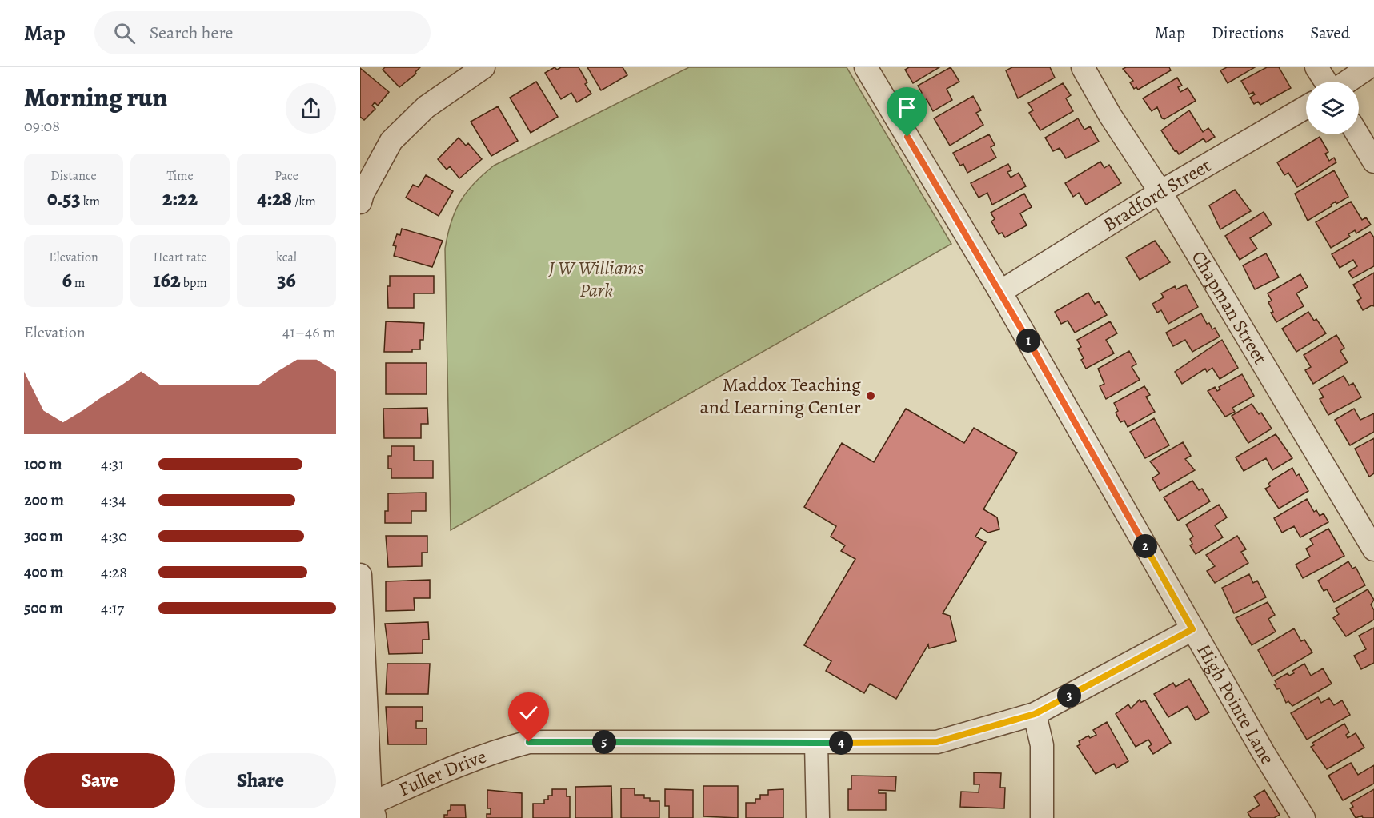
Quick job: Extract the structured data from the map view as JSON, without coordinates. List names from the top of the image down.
{
  "streets": {
    "street": [
      "Bradford Street",
      "Chapman Street",
      "High Pointe Lane",
      "Fuller Drive"
    ]
  },
  "crossings": [
    ["Bradford Street", "Chapman Street"],
    ["Bradford Street", "High Pointe Lane"],
    ["High Pointe Lane", "Fuller Drive"]
  ],
  "parks": ["J W Williams Park"],
  "places": ["Maddox Teaching and Learning Center"],
  "page": {
    "header": "Map",
    "search": "Search here",
    "nav": ["Map", "Directions", "Saved"],
    "heading": ["Morning run", "09:08"],
    "stats": [
      ["Distance", "0.53 km"],
      ["Time", "2:22"],
      ["Pace", "4:28 /km"],
      ["Elevation", "6 m"],
      ["Heart rate", "162 bpm"],
      ["kcal", "36"]
    ],
    "chart": ["Elevation", "41–46 m"],
    "pins": [
      "1",
      "2",
      "3",
      "5",
      "4"
    ],
    "list": [
      {
        "name": "100 m",
        "note": "4:31"
      },
      {
        "name": "200 m",
        "note": "4:34"
      },
      {
        "name": "300 m",
        "note": "4:30"
      },
      {
        "name": "400 m",
        "note": "4:28"
      },
      {
        "name": "500 m",
        "note": "4:17"
      }
    ],
    "buttons": ["Save", "Share"]
  }
}
